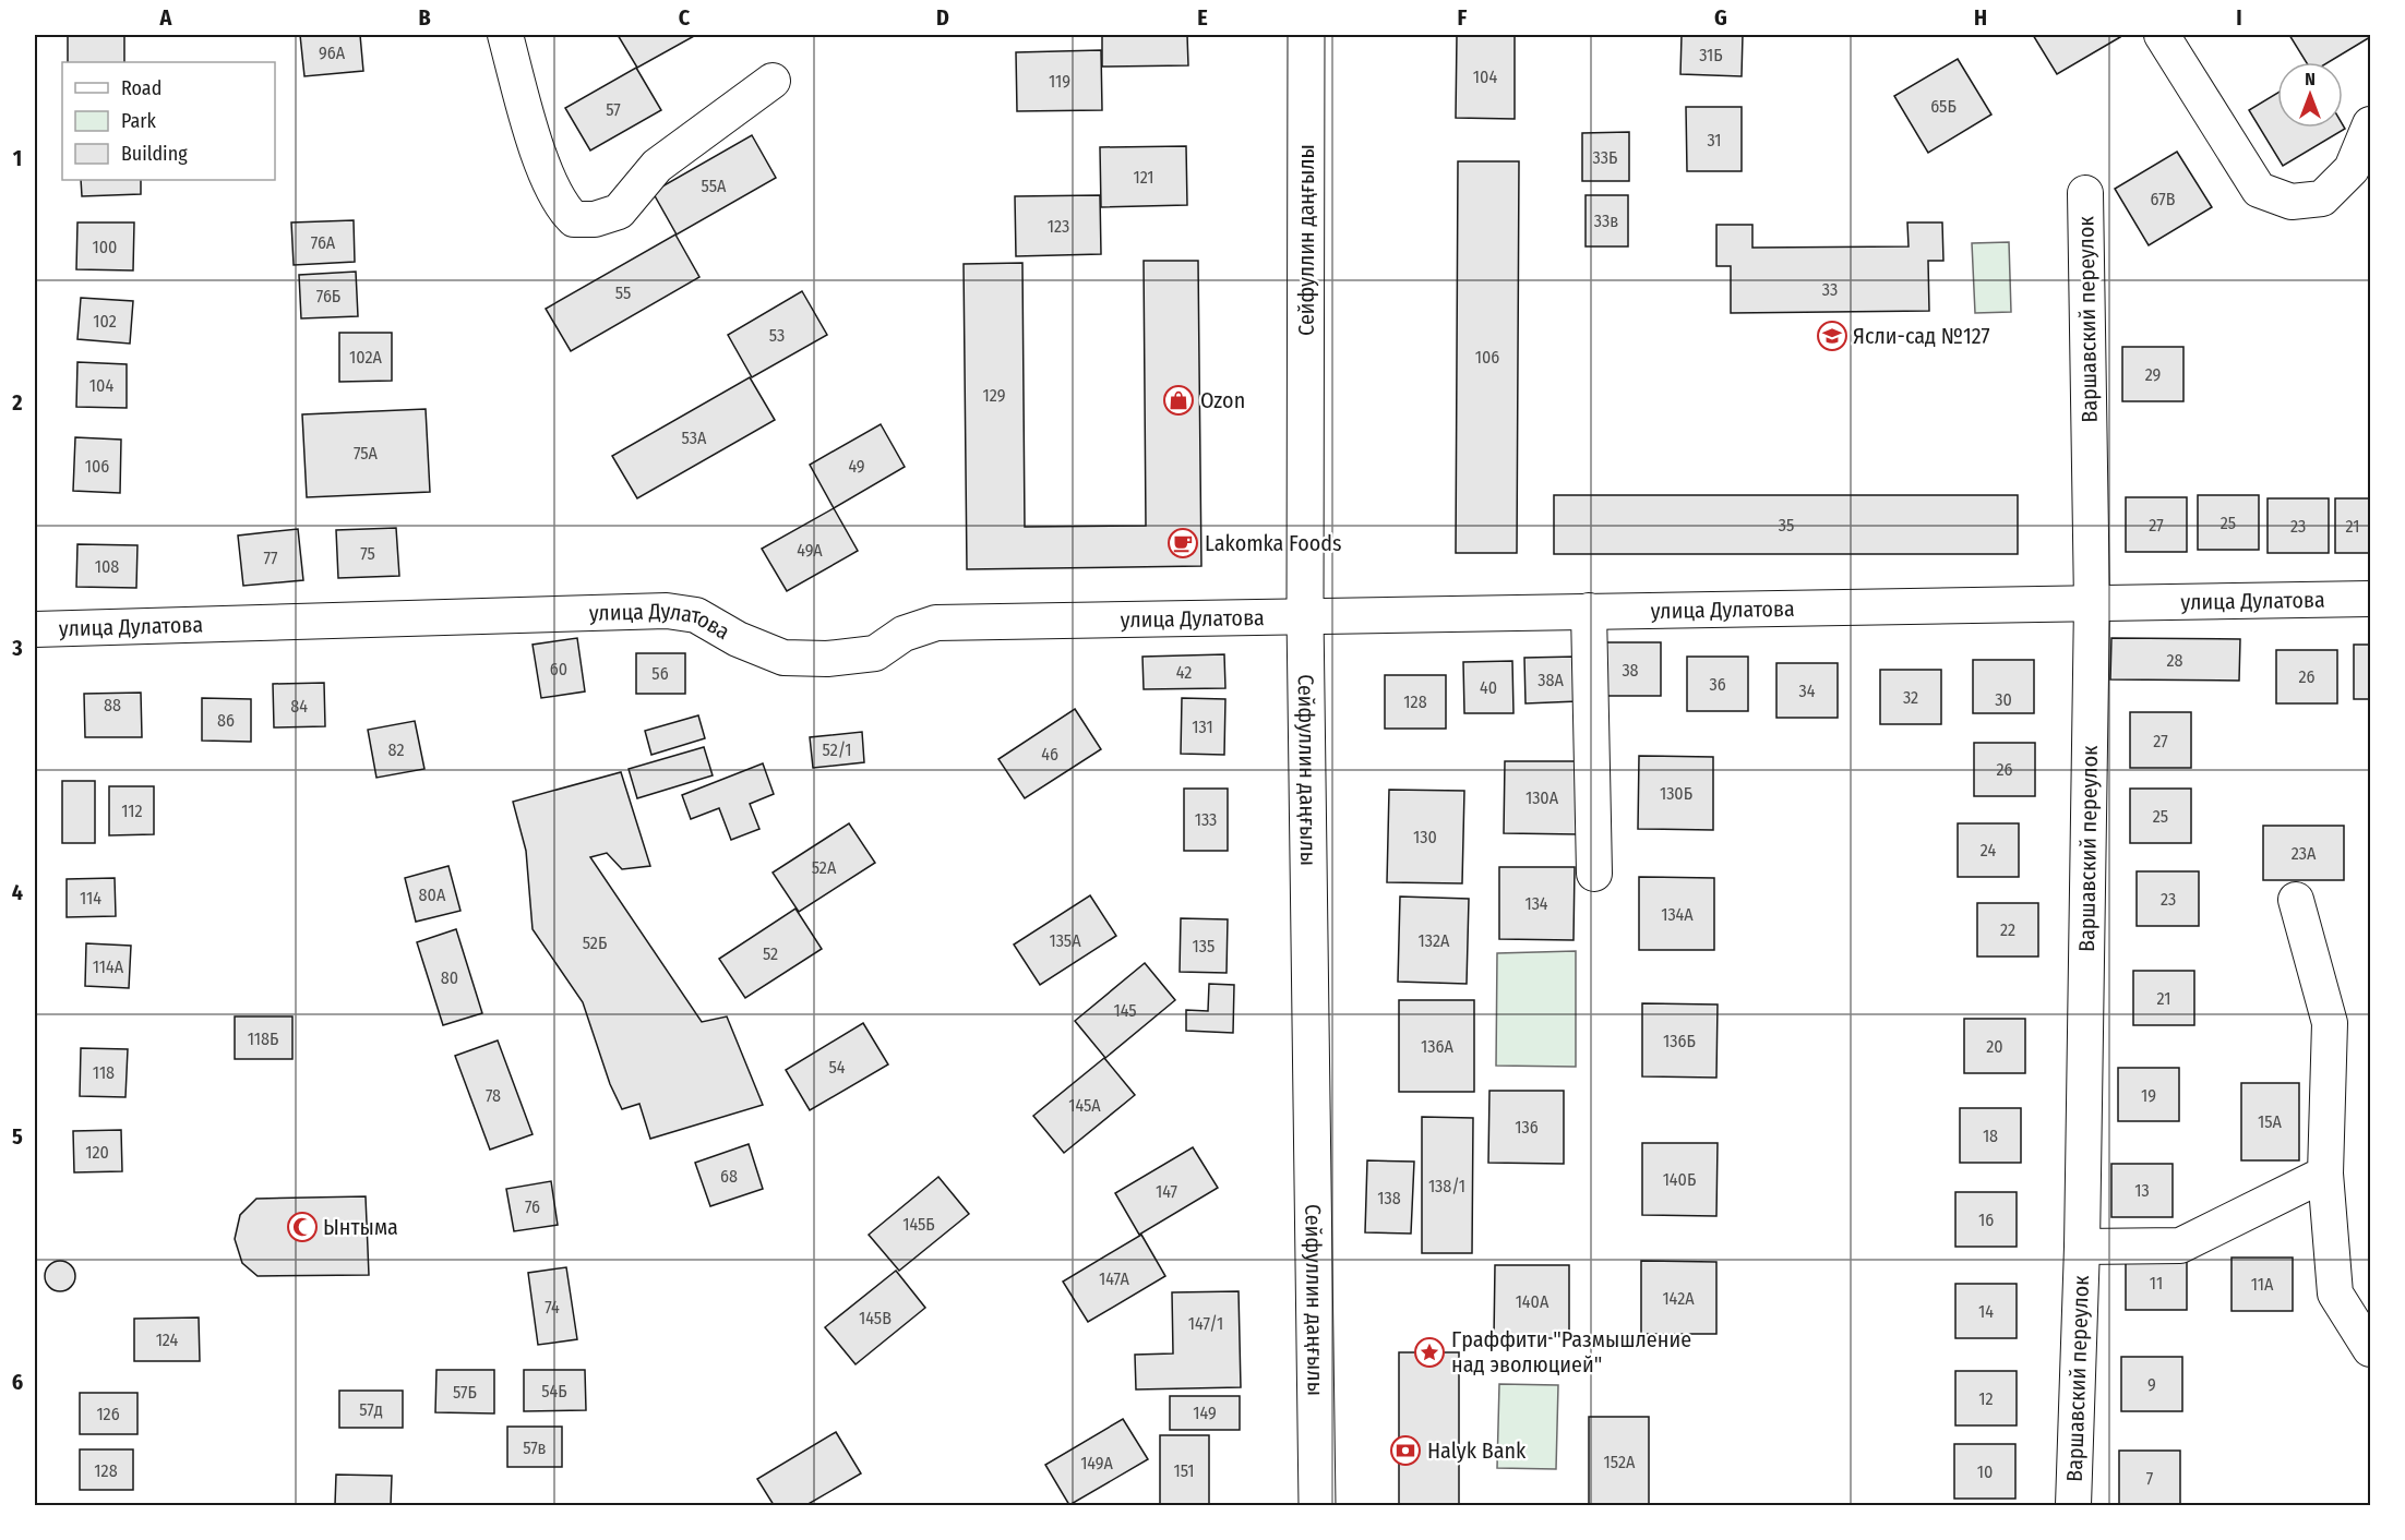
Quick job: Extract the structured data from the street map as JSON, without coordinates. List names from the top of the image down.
{
  "streets": {
    "main road": ["Сейфуллин даңғылы"],
    "street": ["Варшавский переулок", "улица Дулатова"]
  },
  "crossings": [
    ["Сейфуллин даңғылы", "улица Дулатова"],
    ["Варшавский переулок", "улица Дулатова"]
  ],
  "places": {
    "school or university": ["Ясли-сад №127"],
    "shop": ["Ozon"],
    "cafe": ["Lakomka Foods"],
    "mosque": ["Ынтыма"],
    "place": ["Граффити \"Размышление над эволюцией\""],
    "bank": ["Halyk Bank"]
  },
  "house_numbers": [
    "96А",
    "31Б",
    "104",
    "119",
    "65Б",
    "57",
    "31",
    "33Б",
    "121",
    "55А",
    "67В",
    "33в",
    "123",
    "76А",
    "100",
    "33",
    "55",
    "76Б",
    "102",
    "53",
    "102А",
    "106",
    "29",
    "104",
    "129",
    "53А",
    "75А",
    "106",
    "49",
    "25",
    "35",
    "27",
    "23",
    "21",
    "49А",
    "75",
    "77",
    "108",
    "28",
    "60",
    "38",
    "42",
    "56",
    "26",
    "38А",
    "36",
    "40",
    "34",
    "32",
    "30",
    "128",
    "88",
    "84",
    "86",
    "131",
    "27",
    "82",
    "52/1",
    "46",
    "26",
    "130Б",
    "130А",
    "112",
    "25",
    "133",
    "130",
    "24",
    "23А",
    "52А",
    "80А",
    "114",
    "23",
    "134",
    "134А",
    "22",
    "135А",
    "132А",
    "52Б",
    "135",
    "52",
    "114А",
    "80",
    "21",
    "145",
    "118Б",
    "136Б",
    "136А",
    "20",
    "54",
    "118",
    "78",
    "19",
    "145А",
    "15А",
    "136",
    "18",
    "120",
    "68",
    "140Б",
    "138/1",
    "13",
    "147",
    "138",
    "76",
    "16",
    "145Б",
    "147А",
    "11",
    "11А",
    "142А",
    "140А",
    "74",
    "14",
    "145В",
    "147/1",
    "124",
    "9",
    "54Б",
    "57Б",
    "12",
    "57д",
    "149",
    "126",
    "57в",
    "152А",
    "149А",
    "128",
    "151",
    "10",
    "7"
  ],
  "legend": ["Road", "Park", "Building"],
  "north": "top",
  "grid": {
    "columns": [
      "A",
      "B",
      "C",
      "D",
      "E",
      "F",
      "G",
      "H",
      "I"
    ],
    "rows": [
      "1",
      "2",
      "3",
      "4",
      "5",
      "6"
    ]
  }
}
